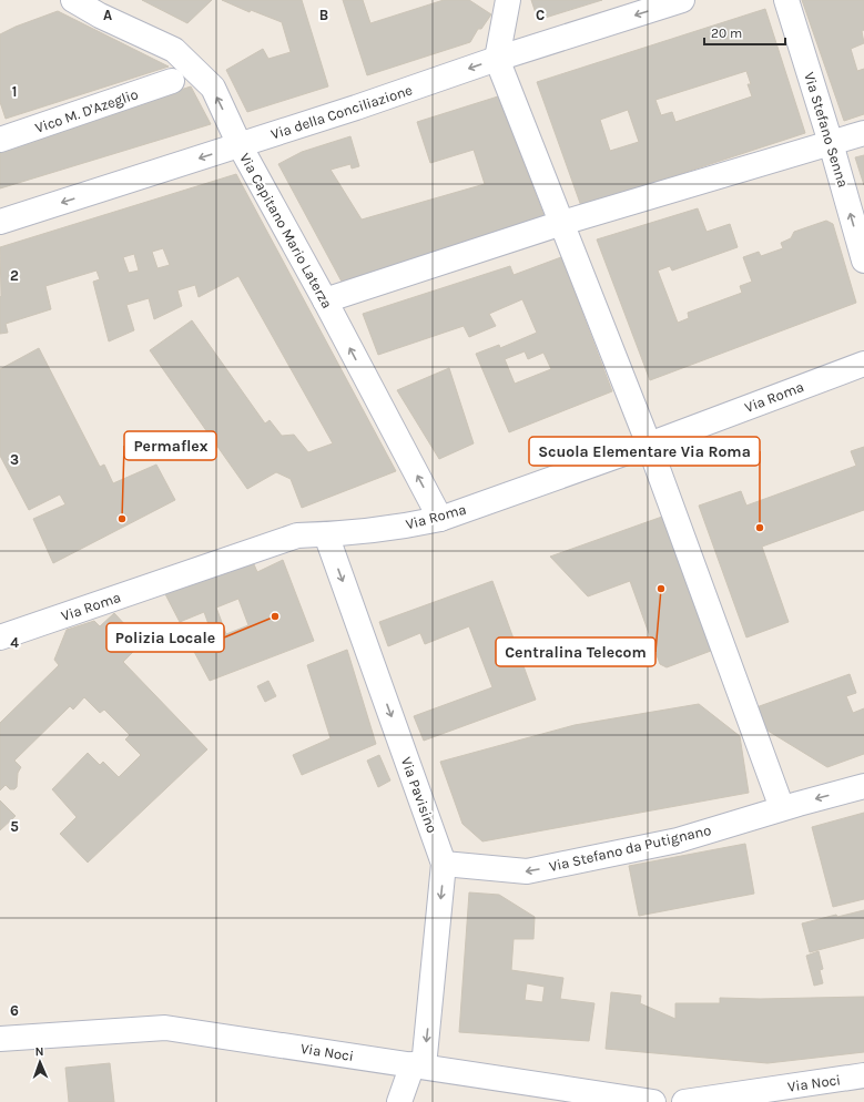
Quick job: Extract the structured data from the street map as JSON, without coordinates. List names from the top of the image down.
{
  "streets": {
    "street": [
      "Vico M. D'Azeglio",
      "Via della Conciliazione",
      "Via Stefano Senna",
      "Via Capitano Mario Laterza",
      "Via Roma",
      "Via Pavisino",
      "Via Stefano da Putignano",
      "Via Noci"
    ]
  },
  "crossings": [
    ["Via della Conciliazione", "Via Capitano Mario Laterza"],
    ["Via Capitano Mario Laterza", "Via Roma"],
    ["Via Roma", "Via Pavisino"],
    ["Via Pavisino", "Via Stefano da Putignano"],
    ["Via Pavisino", "Via Noci"]
  ],
  "one_way": [
    "Via Stefano Senna",
    "Via Capitano Mario Laterza",
    "Via Pavisino",
    "Via Stefano da Putignano"
  ],
  "places": [
    "Permaflex",
    "Scuola Elementare Via Roma",
    "Centralina Telecom",
    "Polizia Locale"
  ],
  "scale_bar": "20 m",
  "north": "top",
  "grid": {
    "columns": ["A", "B", "C"],
    "rows": [
      "1",
      "2",
      "3",
      "4",
      "5",
      "6"
    ]
  }
}
